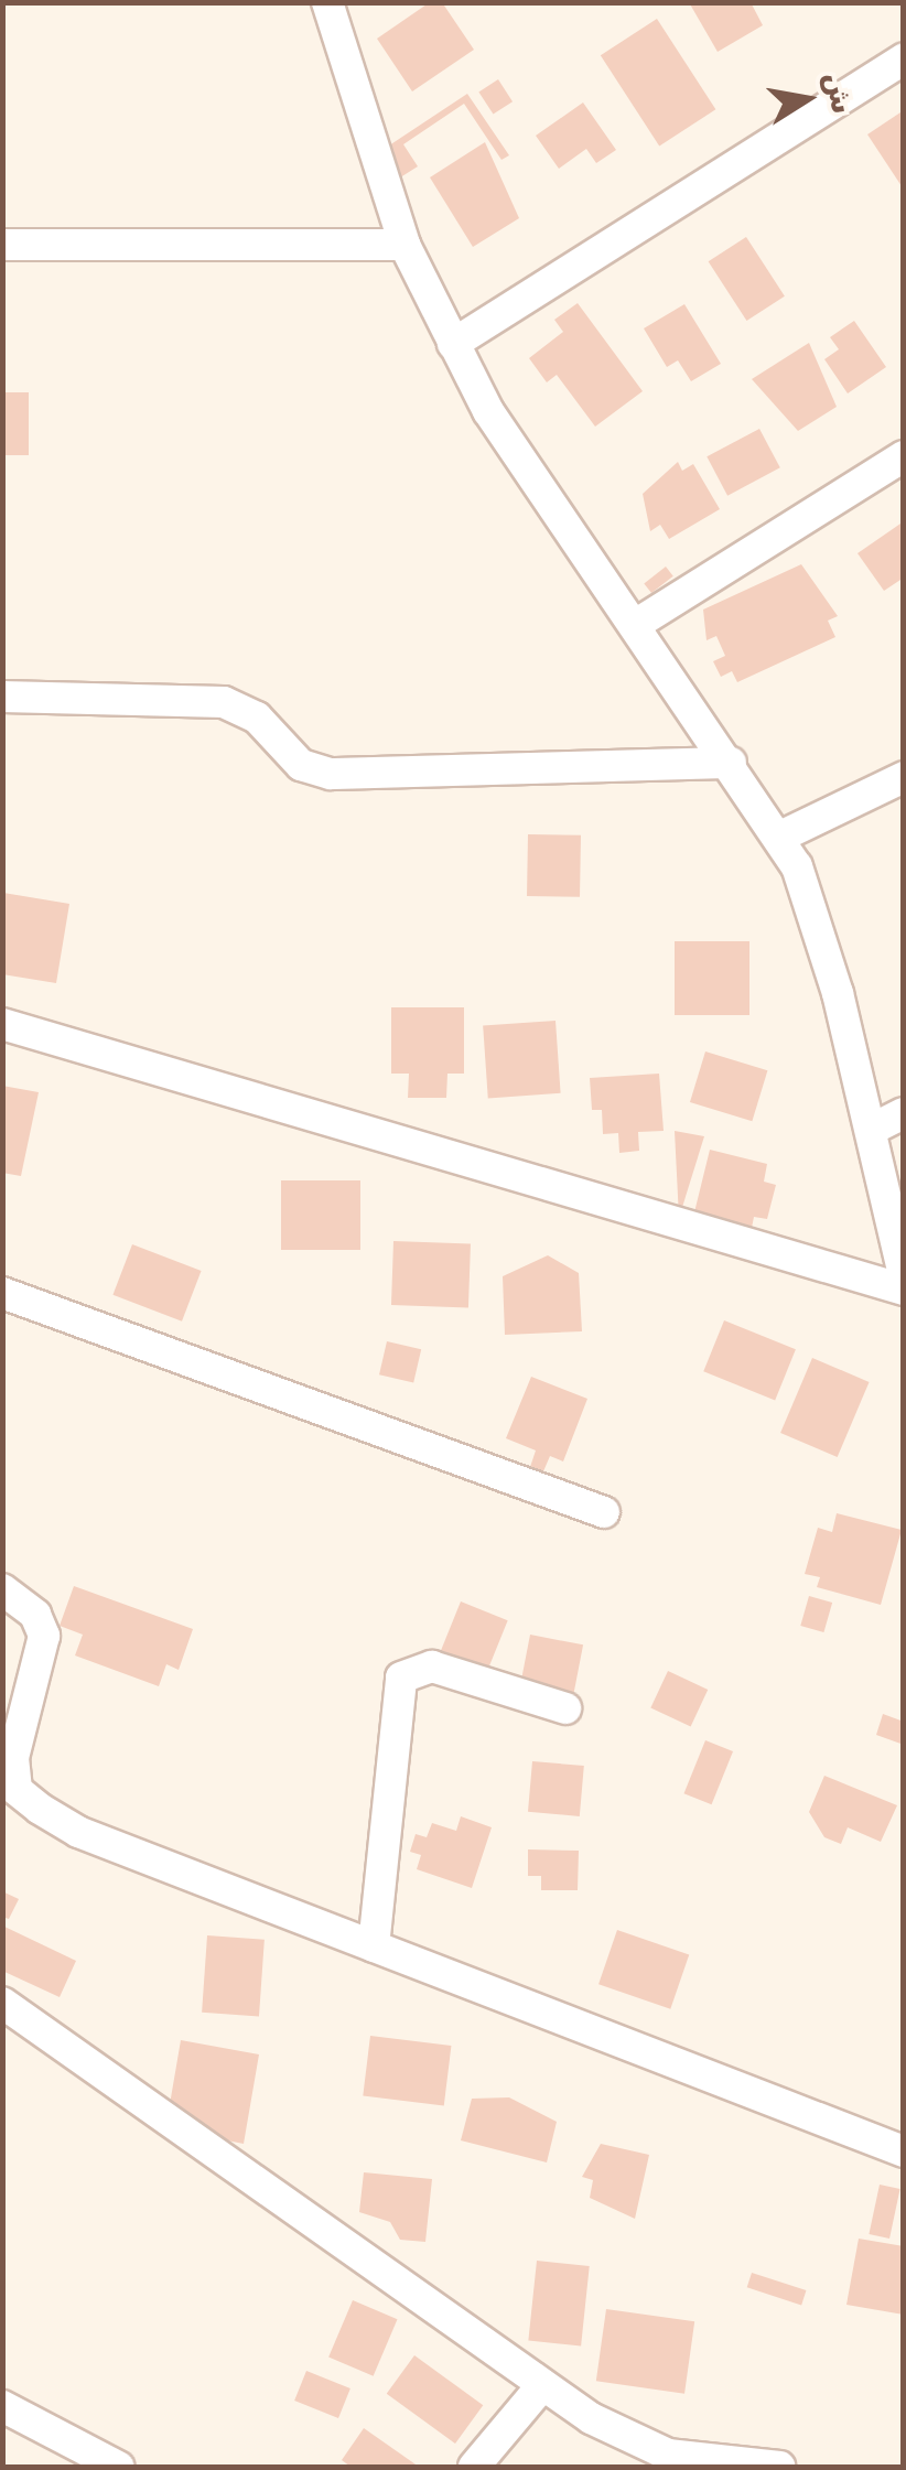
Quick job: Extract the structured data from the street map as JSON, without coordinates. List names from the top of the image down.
{
  "north": "right"
}
